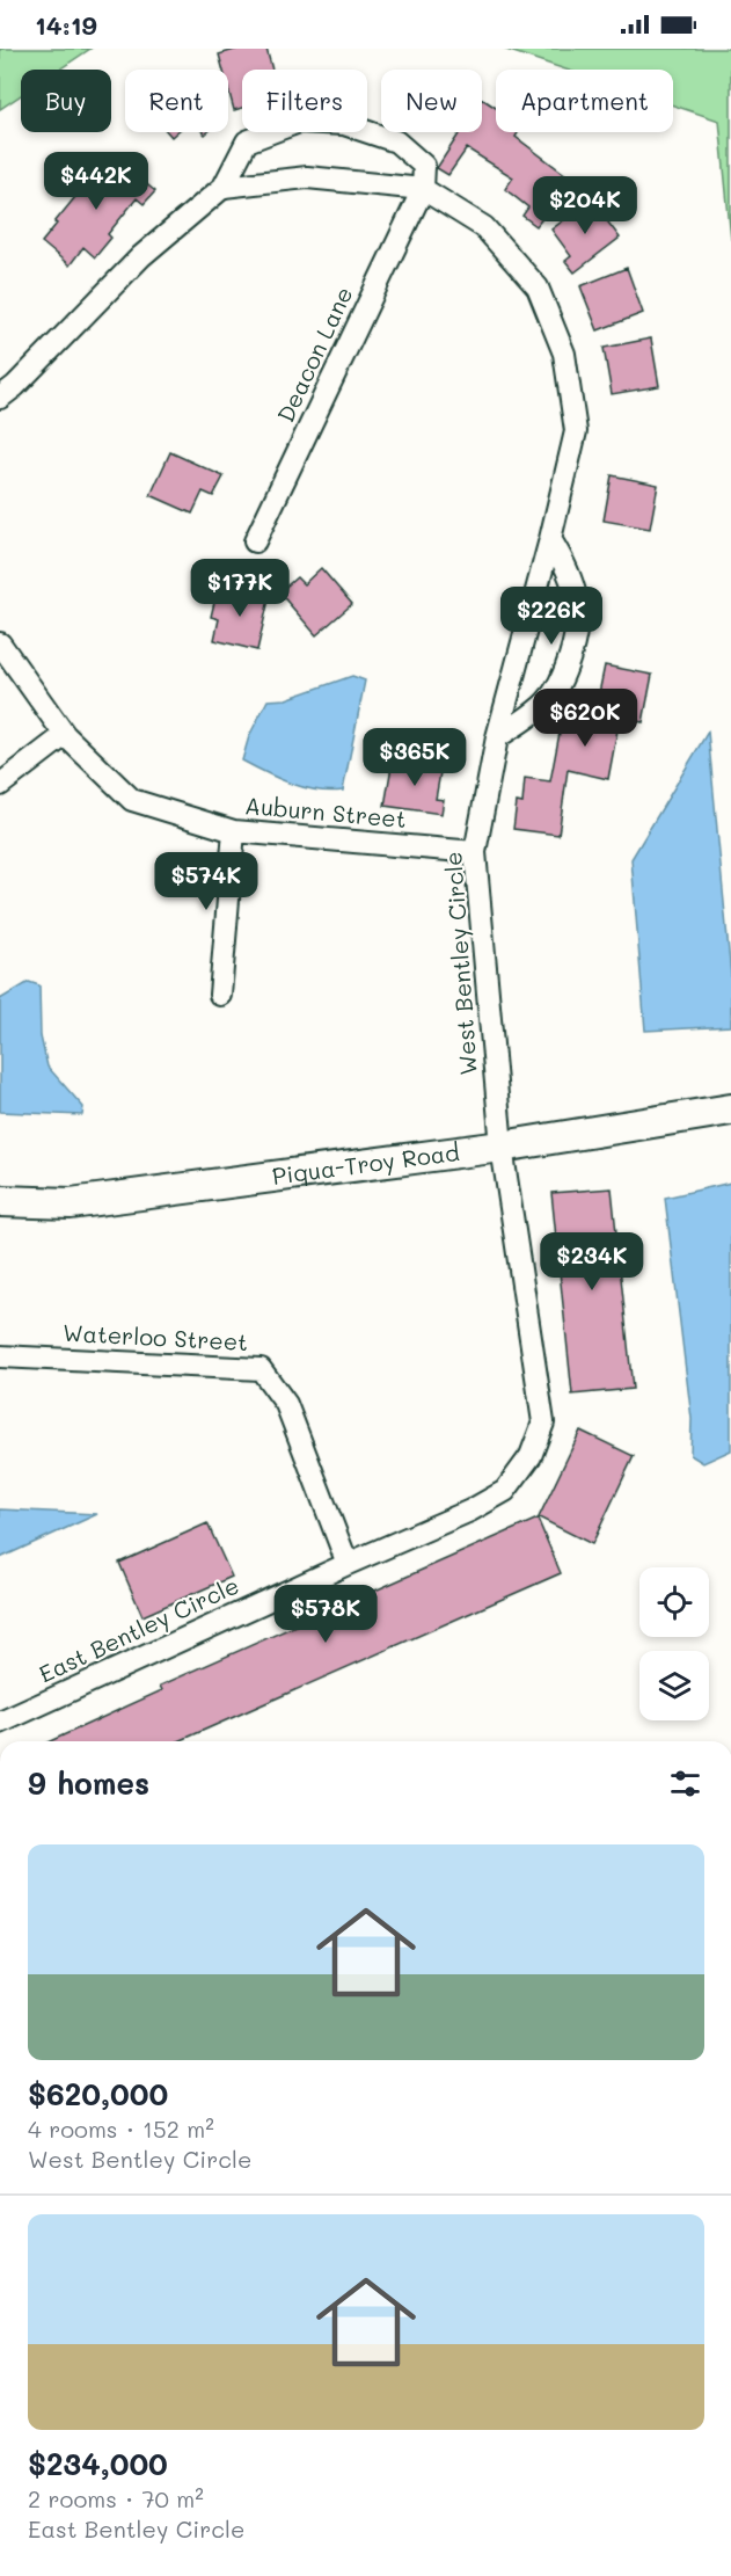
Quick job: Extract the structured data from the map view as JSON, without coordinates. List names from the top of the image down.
{
  "streets": {
    "street": [
      "Deacon Lane",
      "Auburn Street",
      "West Bentley Circle",
      "Piqua-Troy Road",
      "Waterloo Street",
      "East Bentley Circle"
    ]
  },
  "crossings": [
    ["Deacon Lane", "West Bentley Circle"],
    ["Auburn Street", "West Bentley Circle"],
    ["West Bentley Circle", "Piqua-Troy Road"],
    ["West Bentley Circle", "East Bentley Circle"],
    ["Piqua-Troy Road", "East Bentley Circle"],
    ["Waterloo Street", "East Bentley Circle"]
  ],
  "page": {
    "status": "14:19",
    "chip": [
      "Buy",
      "Rent",
      "Filters",
      "New",
      "Apartment"
    ],
    "price": [
      "$442K",
      "$204K",
      "$177K",
      "$226K",
      "$620K",
      "$365K",
      "$574K",
      "$234K",
      "$578K"
    ],
    "heading": "9 homes",
    "list": [
      {
        "name": "$620,000",
        "note": "4 rooms · 152 m² · West Bentley Circle"
      },
      {
        "name": "$234,000",
        "note": "2 rooms · 70 m² · East Bentley Circle"
      }
    ]
  }
}
